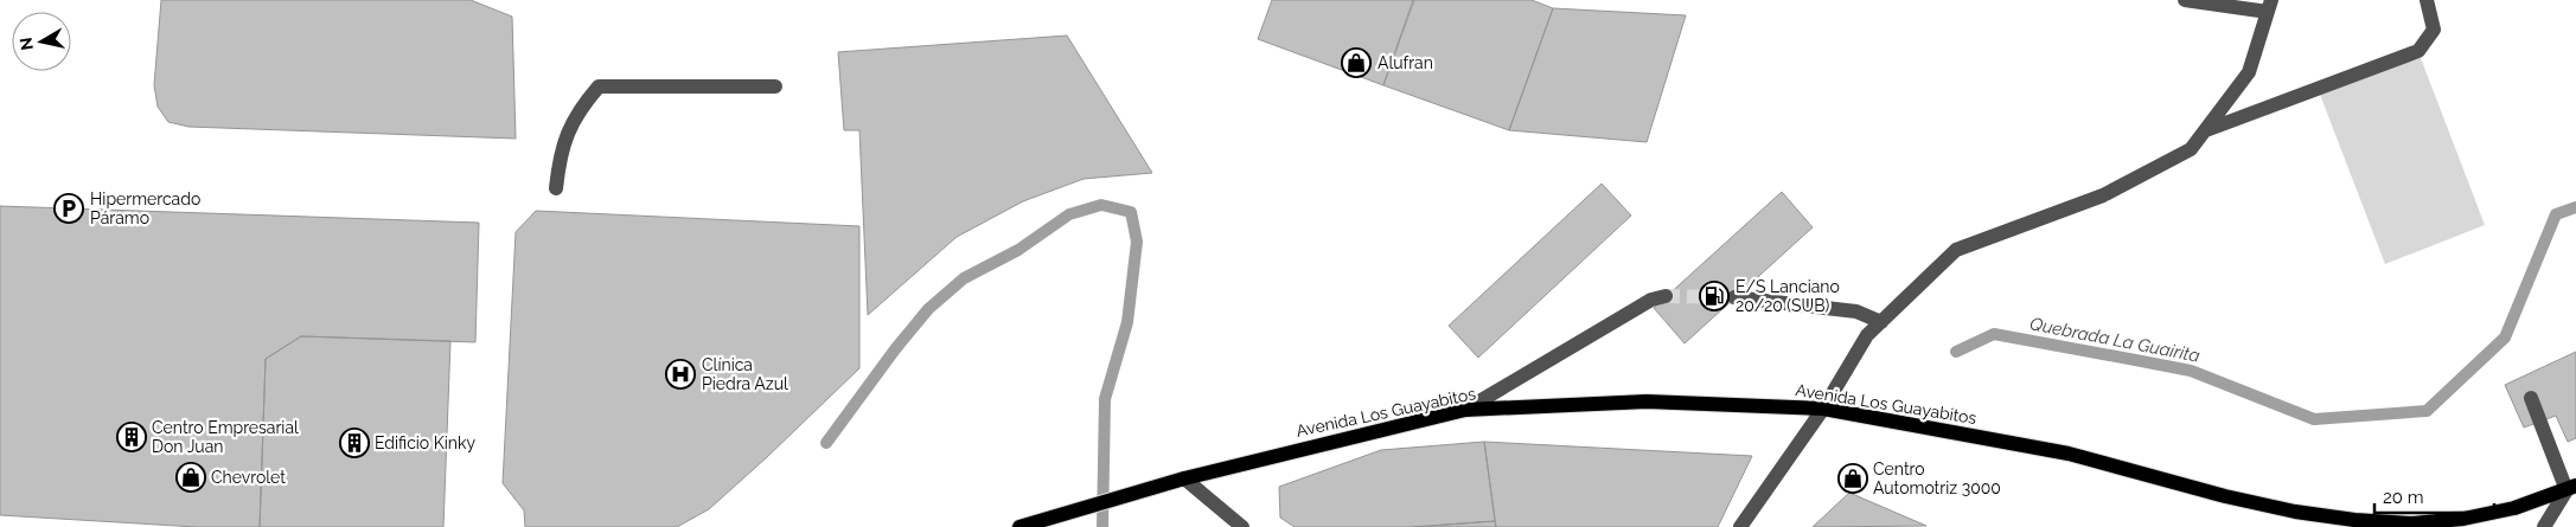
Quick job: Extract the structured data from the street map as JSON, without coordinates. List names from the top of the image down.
{
  "streets": {
    "main road": ["Avenida Los Guayabitos"]
  },
  "water": ["Quebrada La Guairita"],
  "places": {
    "shop": ["Alufran", "Chevrolet", "Centro Automotriz 3000"],
    "parking": ["Hipermercado Páramo"],
    "fuel station": ["E/S Lanciano 20/20 (SUB)"],
    "hospital": ["Clínica Piedra Azul"],
    "building": ["Centro Empresarial Don Juan", "Edificio Kinky"]
  },
  "scale_bar": "20 m",
  "north": "left"
}
